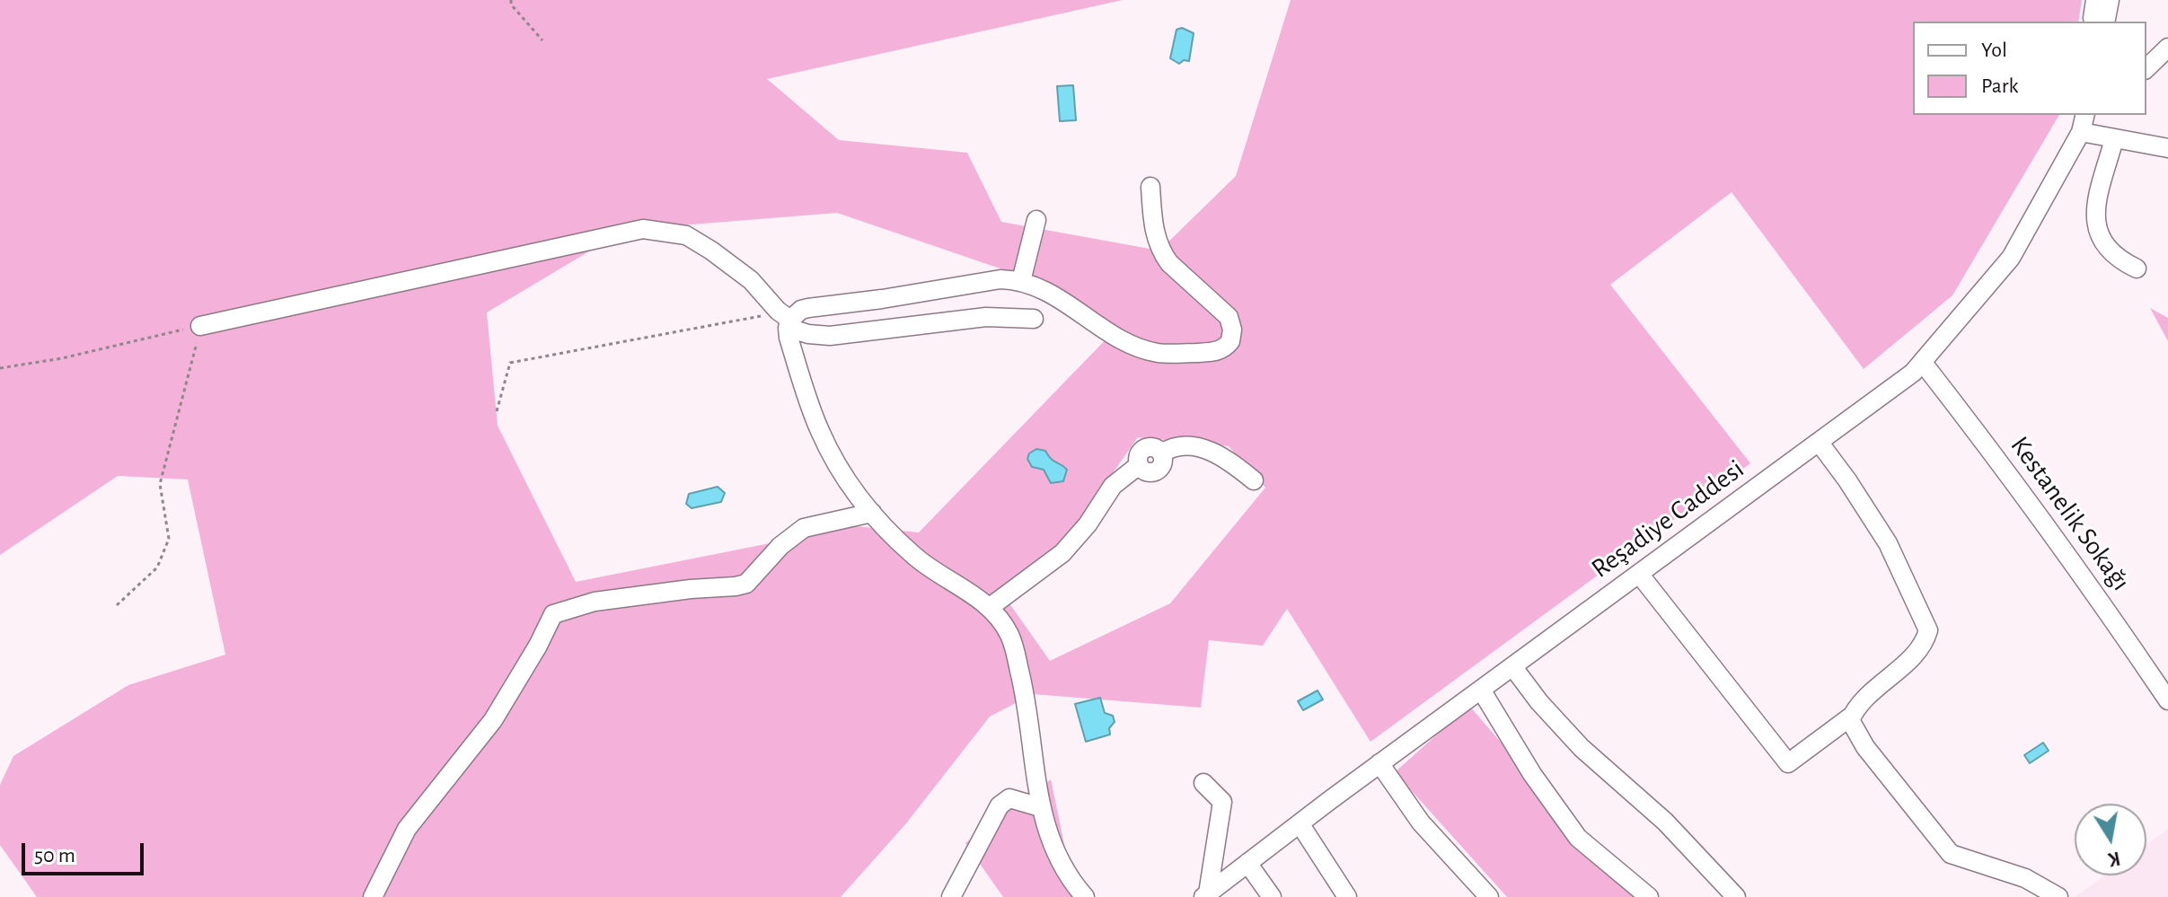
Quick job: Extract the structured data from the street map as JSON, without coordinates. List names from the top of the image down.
{
  "streets": {
    "street": ["Kestanelik Sokağı", "Reşadiye Caddesi"]
  },
  "crossings": [
    ["Kestanelik Sokağı", "Reşadiye Caddesi"]
  ],
  "legend": ["Yol", "Park"],
  "scale_bar": "50 m",
  "north": "bottom"
}
